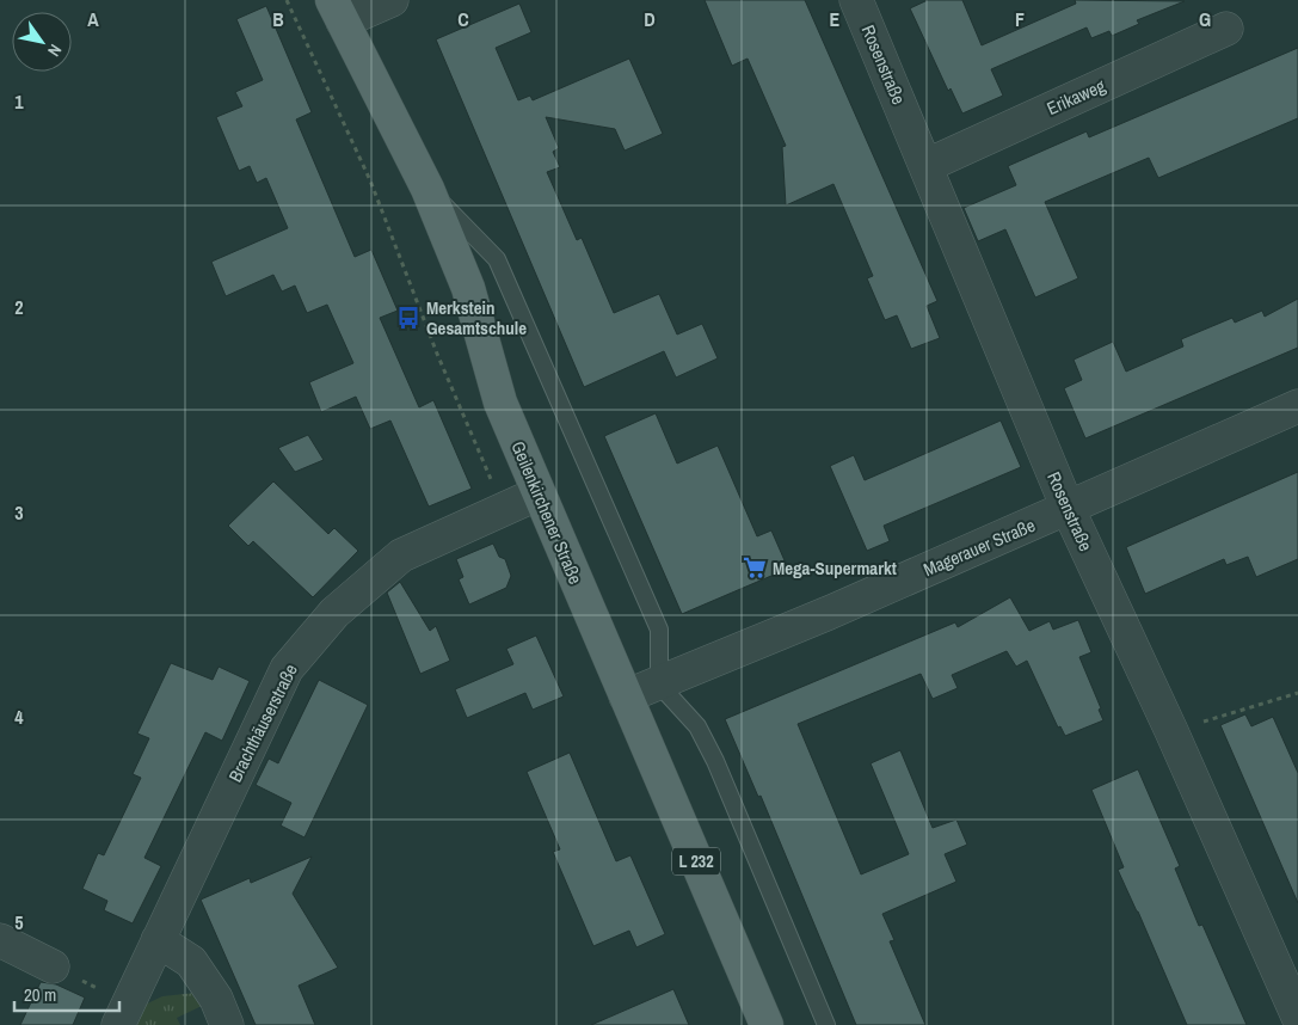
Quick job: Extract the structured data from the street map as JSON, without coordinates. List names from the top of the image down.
{
  "streets": {
    "main road": ["Geilenkirchener Straße", "L 232"],
    "street": [
      "Rosenstraße",
      "Erikaweg",
      "Magerauer Straße",
      "Brachthäuserstraße"
    ]
  },
  "crossings": [
    ["Rosenstraße", "Erikaweg"],
    ["Rosenstraße", "Magerauer Straße"],
    ["Geilenkirchener Straße", "Magerauer Straße"],
    ["Geilenkirchener Straße", "Brachthäuserstraße"]
  ],
  "places": {
    "bus stop": ["Merkstein Gesamtschule"],
    "supermarket": ["Mega-Supermarkt"]
  },
  "scale_bar": "20 m",
  "north": "bottom right",
  "grid": {
    "columns": [
      "A",
      "B",
      "C",
      "D",
      "E",
      "F",
      "G"
    ],
    "rows": [
      "1",
      "2",
      "3",
      "4",
      "5"
    ]
  }
}
